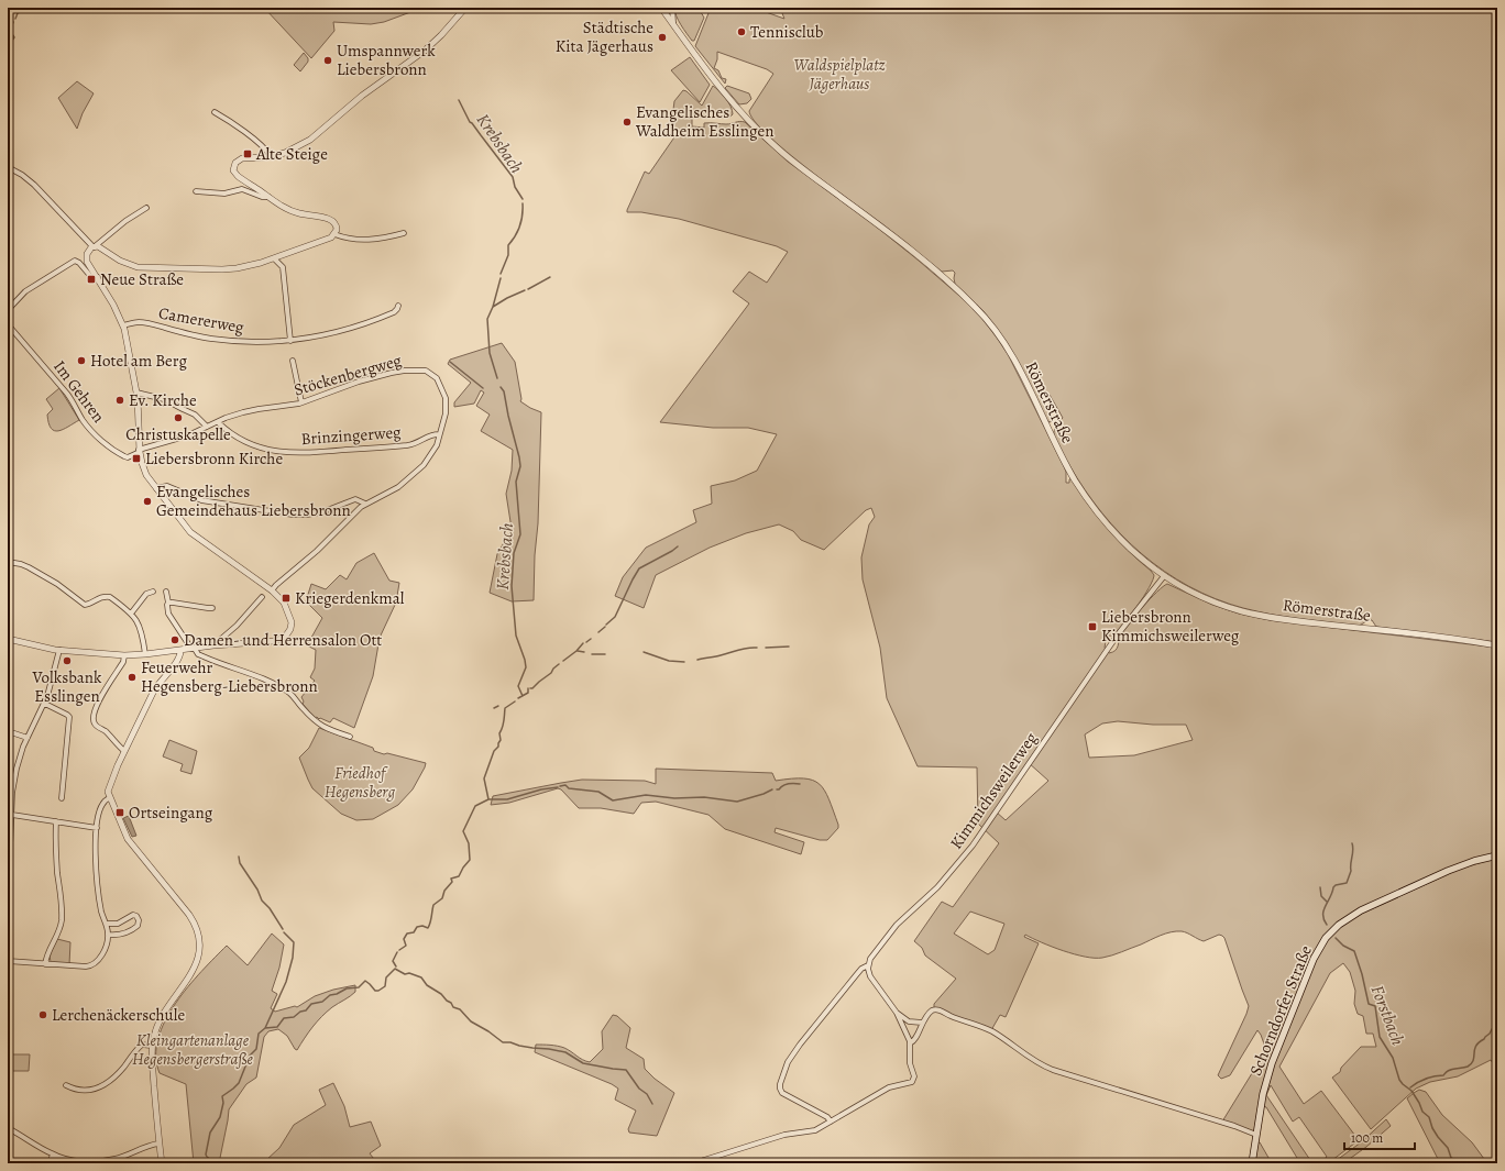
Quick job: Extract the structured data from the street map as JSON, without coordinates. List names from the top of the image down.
{
  "streets": {
    "main road": ["Schorndorfer Straße"],
    "street": [
      "Camererweg",
      "Stöckenbergweg",
      "Im Gehren",
      "Römerstraße",
      "Brinzingerweg",
      "Kimmichsweilerweg"
    ]
  },
  "crossings": [
    ["Stöckenbergweg", "Im Gehren"],
    ["Stöckenbergweg", "Brinzingerweg"],
    ["Römerstraße", "Kimmichsweilerweg"]
  ],
  "water": ["Krebsbach", "Forstbach"],
  "parks": ["Waldspielplatz Jägerhaus", "Friedhof Hegensberg", "Kleingartenanlage Hegensbergerstraße"],
  "places": {
    "other": [
      "Tennisclub",
      "Städtische Kita Jägerhaus",
      "Umspannwerk Liebersbronn",
      "Evangelisches Waldheim Esslingen",
      "Hotel am Berg",
      "Ev. Kirche",
      "Christuskapelle",
      "Evangelisches Gemeindehaus Liebersbronn",
      "Damen- und Herrensalon Ott",
      "Volksbank Esslingen",
      "Feuerwehr Hegensberg-Liebersbronn",
      "Lerchenäckerschule"
    ],
    "transit": [
      "Alte Steige",
      "Neue Straße",
      "Liebersbronn Kirche",
      "Kriegerdenkmal",
      "Liebersbronn Kimmichsweilerweg",
      "Ortseingang"
    ]
  },
  "scale_bar": "100 m"
}
